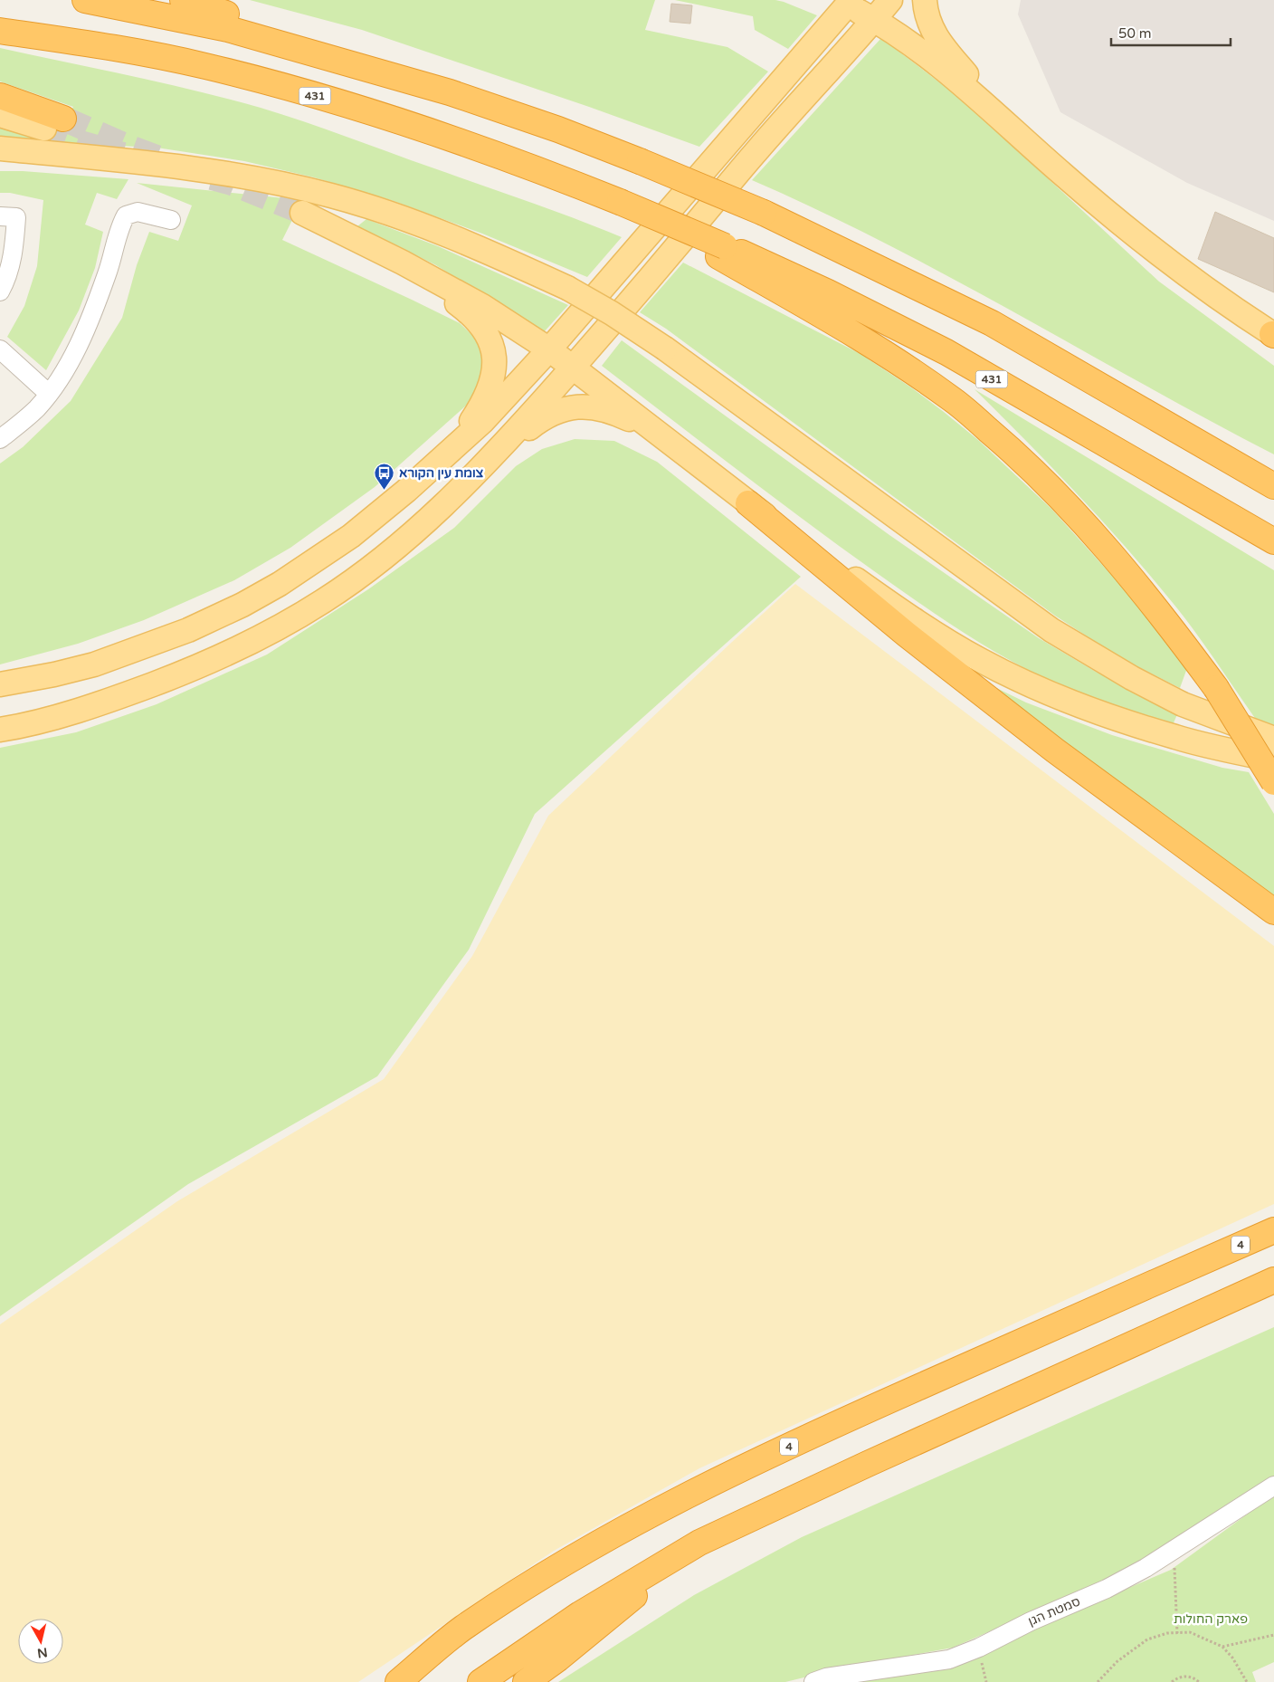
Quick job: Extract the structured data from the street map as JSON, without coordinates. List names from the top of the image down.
{
  "streets": {
    "highway": ["431", "4"],
    "lane": ["סמטת הגן"]
  },
  "parks": ["פארק החולות"],
  "places": {
    "bus stop": ["צומת עין הקורא"]
  },
  "scale_bar": "50 m",
  "north": "bottom"
}
